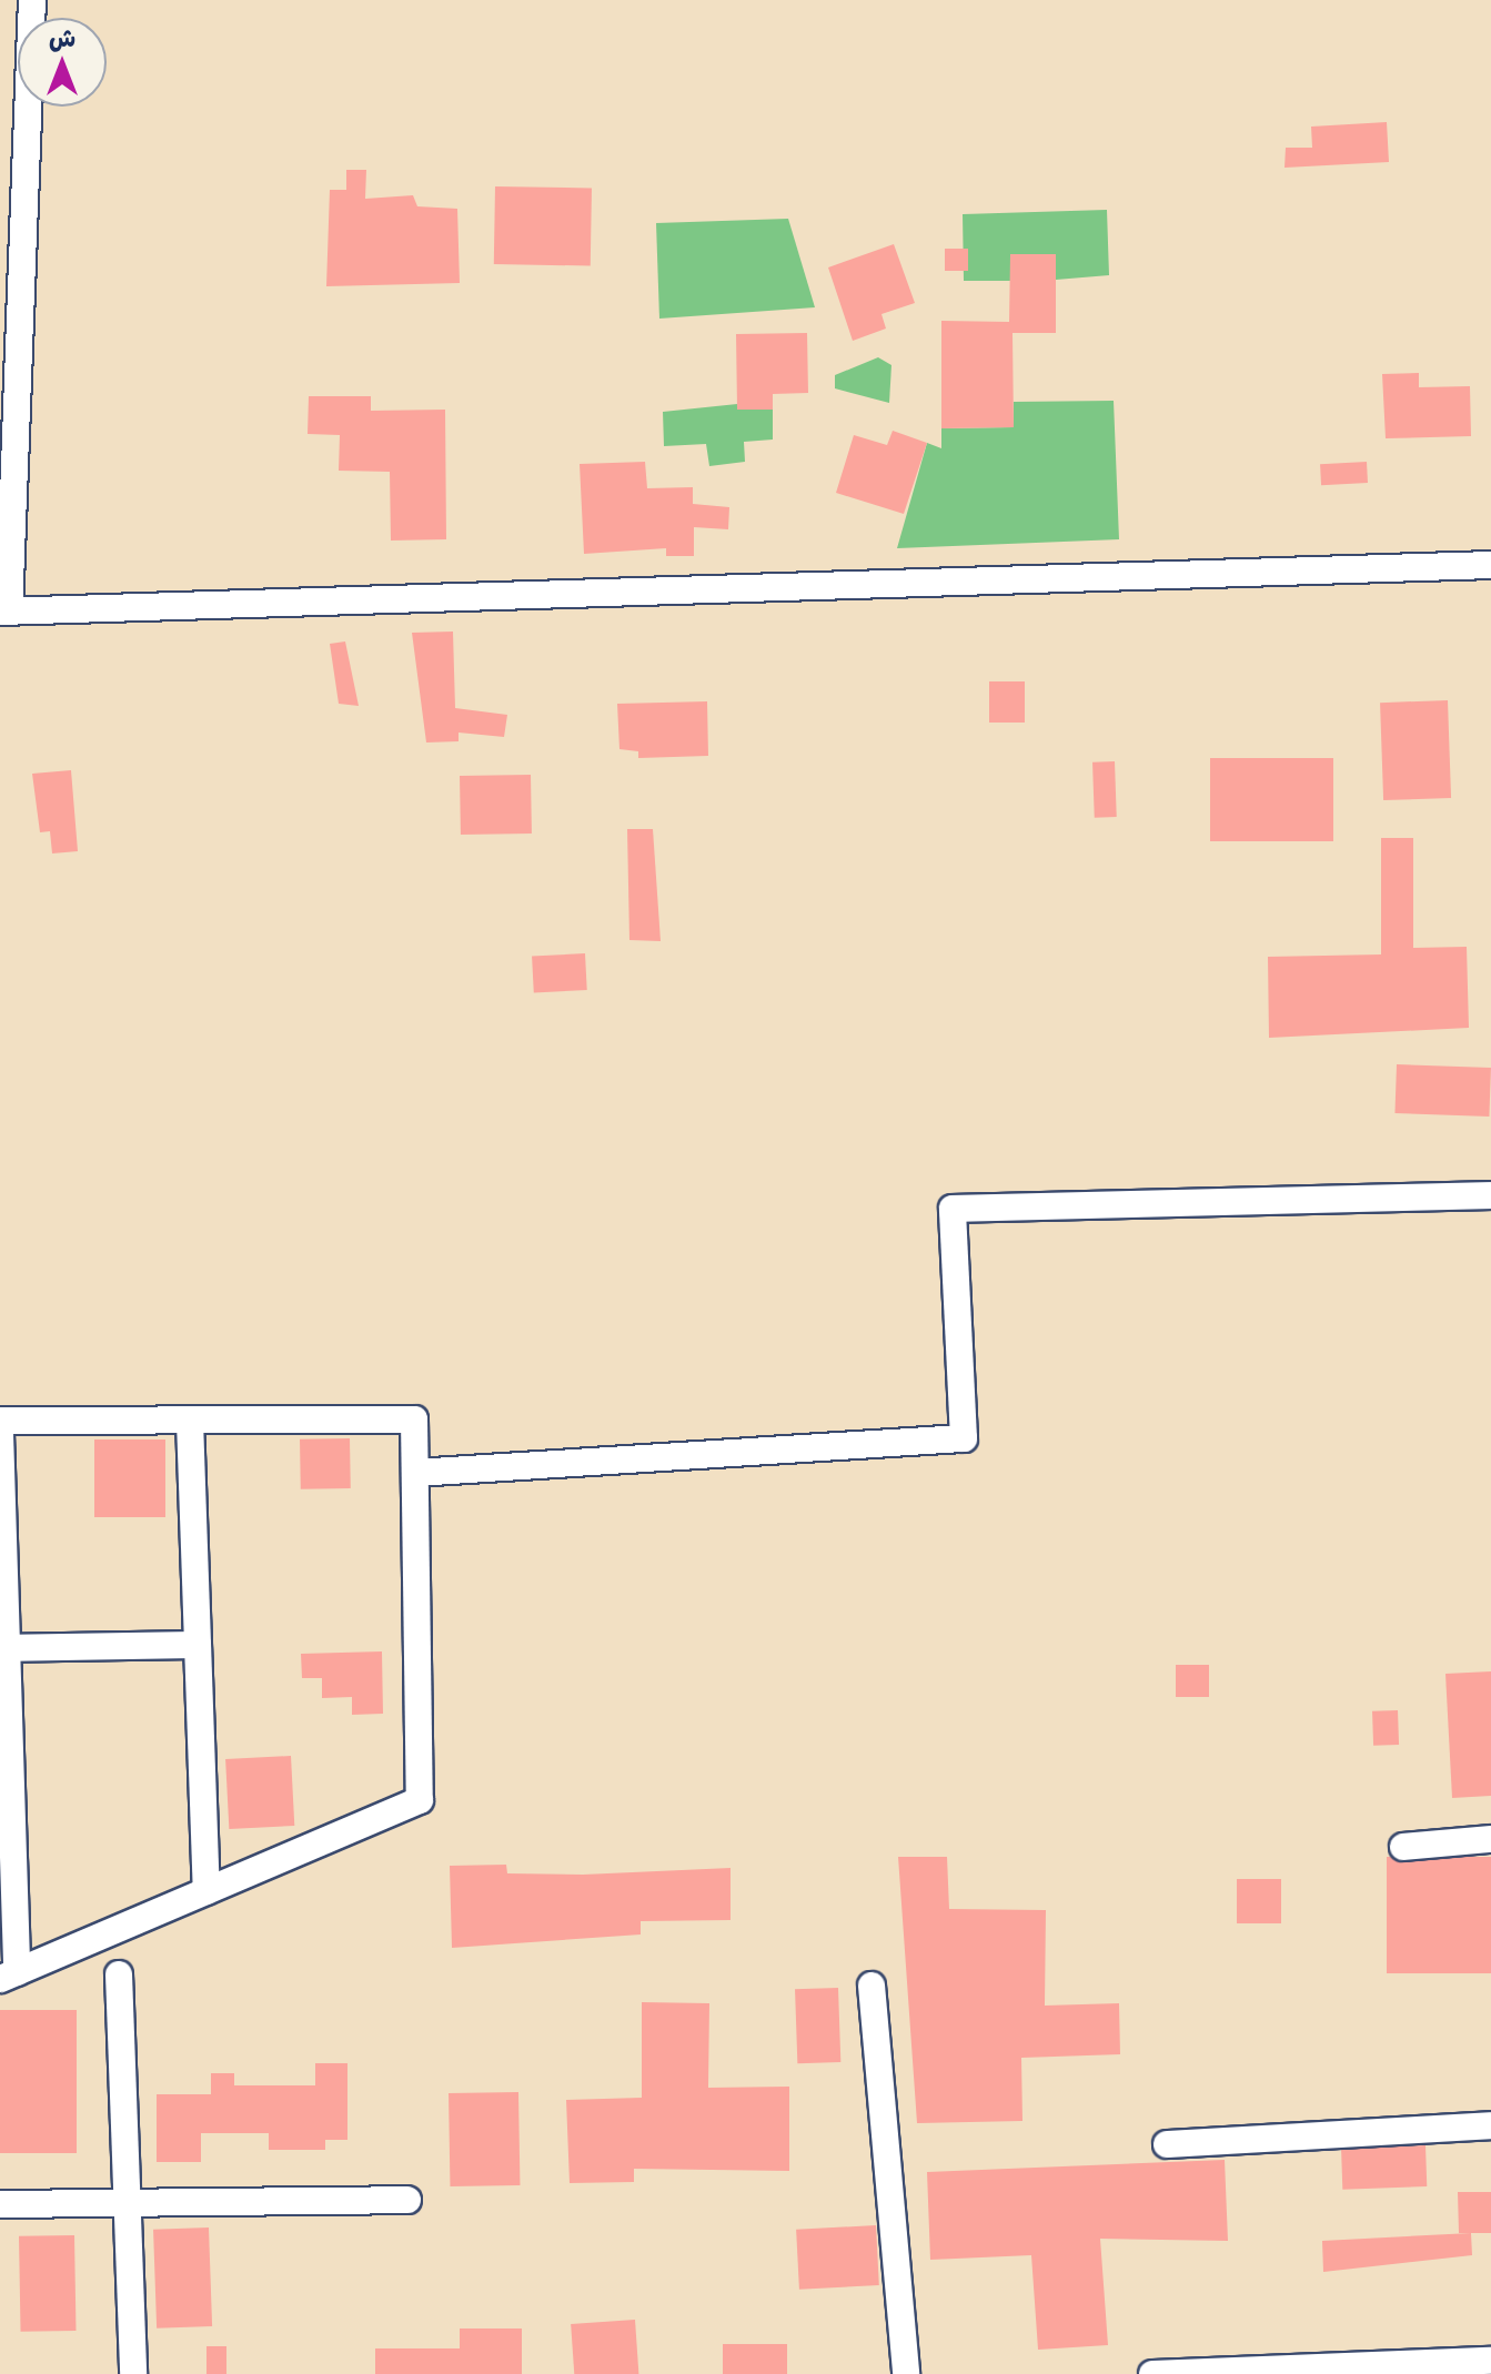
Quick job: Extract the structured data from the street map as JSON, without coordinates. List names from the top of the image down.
{
  "north": "top"
}
